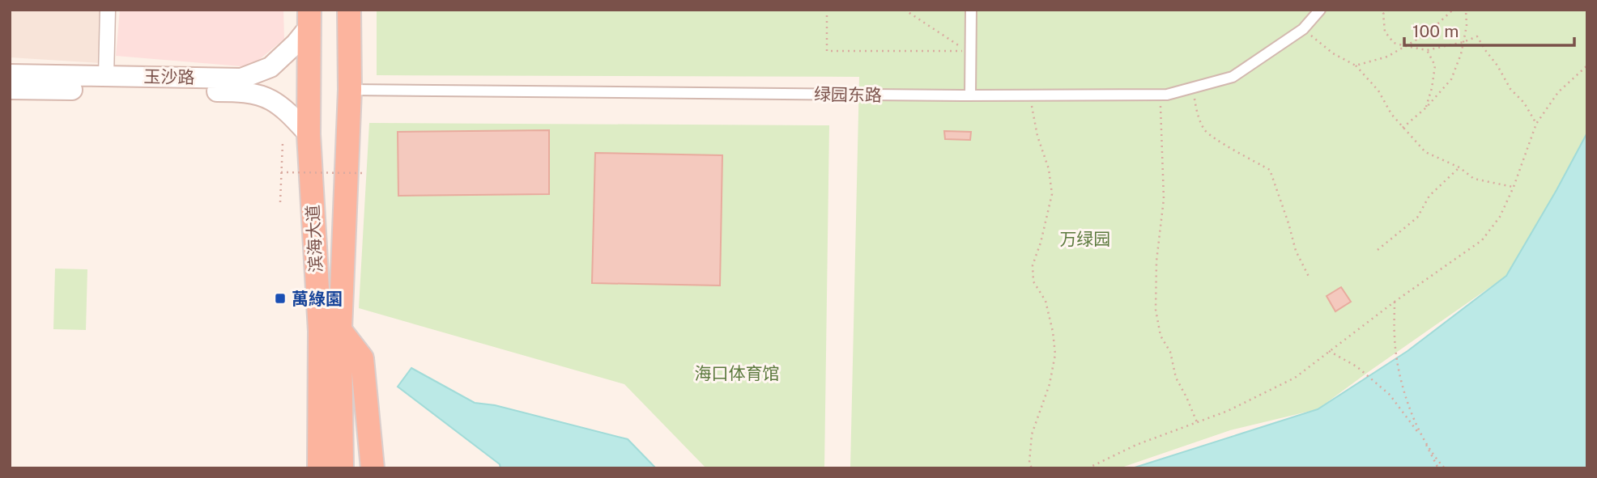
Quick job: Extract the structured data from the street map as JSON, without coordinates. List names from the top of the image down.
{
  "streets": {
    "highway": ["滨海大道"],
    "main road": ["玉沙路"],
    "street": ["绿园东路"]
  },
  "crossings": [
    ["玉沙路", "滨海大道"],
    ["绿园东路", "滨海大道"]
  ],
  "parks": ["万绿园", "海口体育馆"],
  "places": {
    "transit": ["萬綠園"]
  },
  "scale_bar": "100 m"
}
